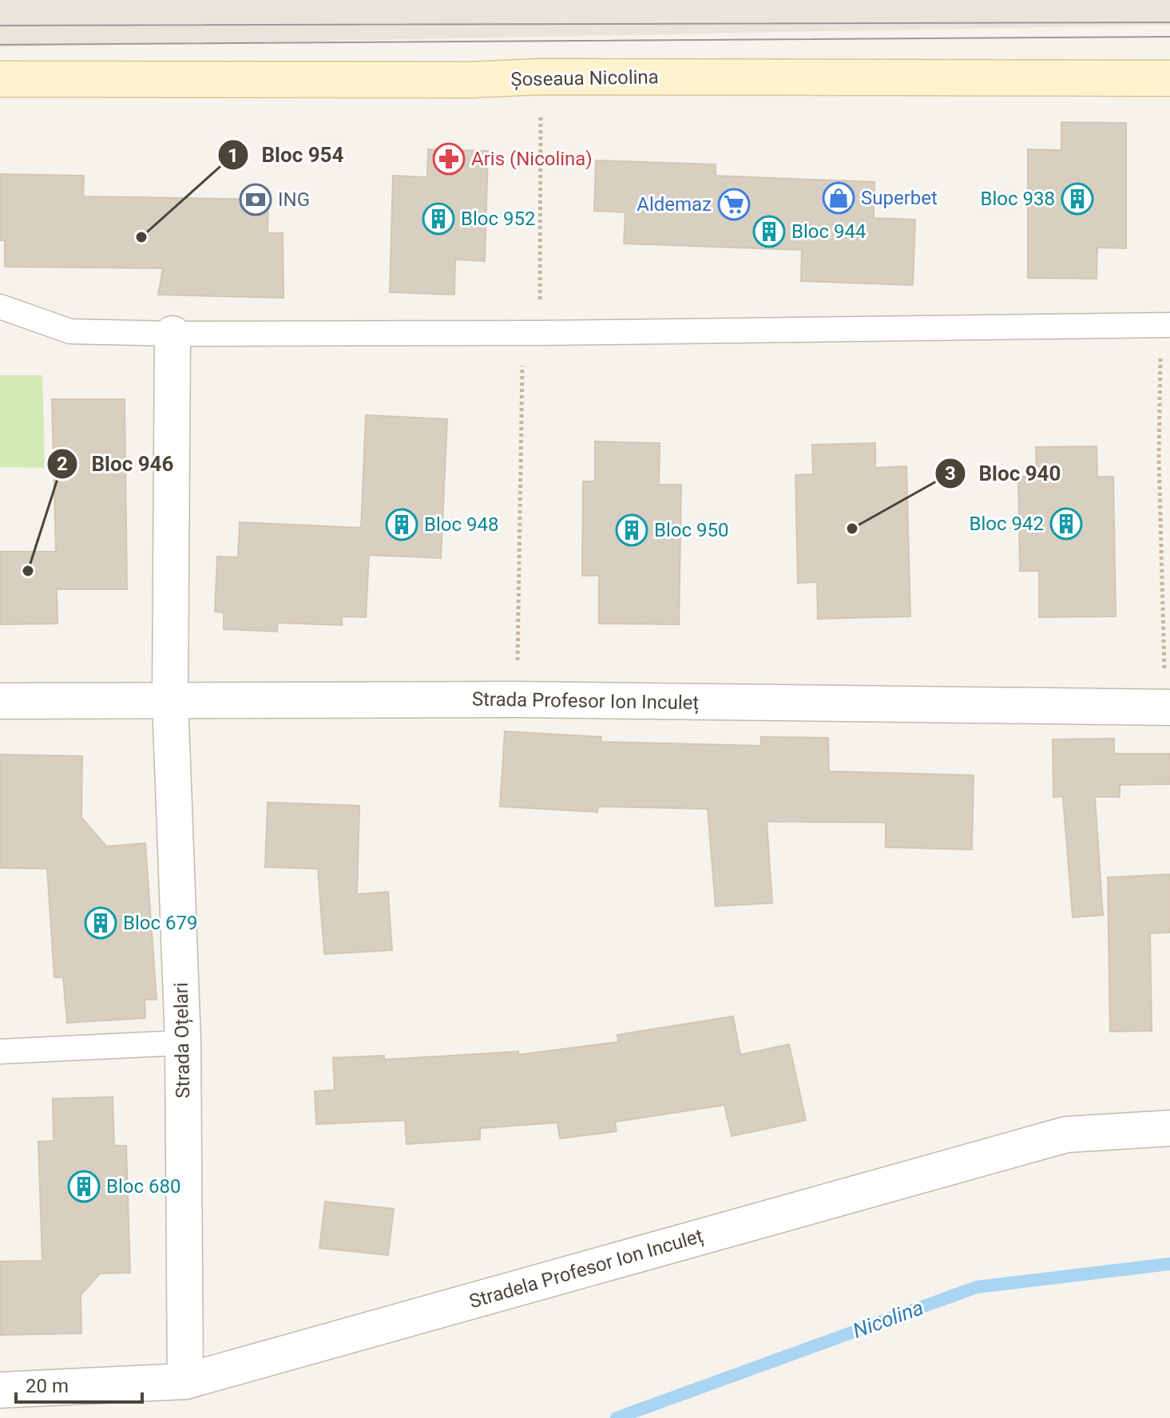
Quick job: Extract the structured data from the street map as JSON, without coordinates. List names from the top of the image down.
{
  "streets": {
    "main road": ["Șoseaua Nicolina"],
    "street": ["Strada Profesor Ion Inculeț", "Strada Oțelari", "Stradela Profesor Ion Inculeț"]
  },
  "crossings": [
    ["Strada Profesor Ion Inculeț", "Strada Oțelari"],
    ["Strada Oțelari", "Stradela Profesor Ion Inculeț"]
  ],
  "water": ["Nicolina"],
  "places": {
    "pharmacy": ["Aris (Nicolina)"],
    "shop": ["Superbet"],
    "building": [
      "Bloc 938",
      "Bloc 952",
      "Bloc 944",
      "Bloc 942",
      "Bloc 948",
      "Bloc 950",
      "Bloc 679",
      "Bloc 680"
    ],
    "bank": ["ING"],
    "supermarket": ["Aldemaz"],
    "other": ["Bloc 954", "Bloc 940", "Bloc 946"]
  },
  "scale_bar": "20 m"
}
